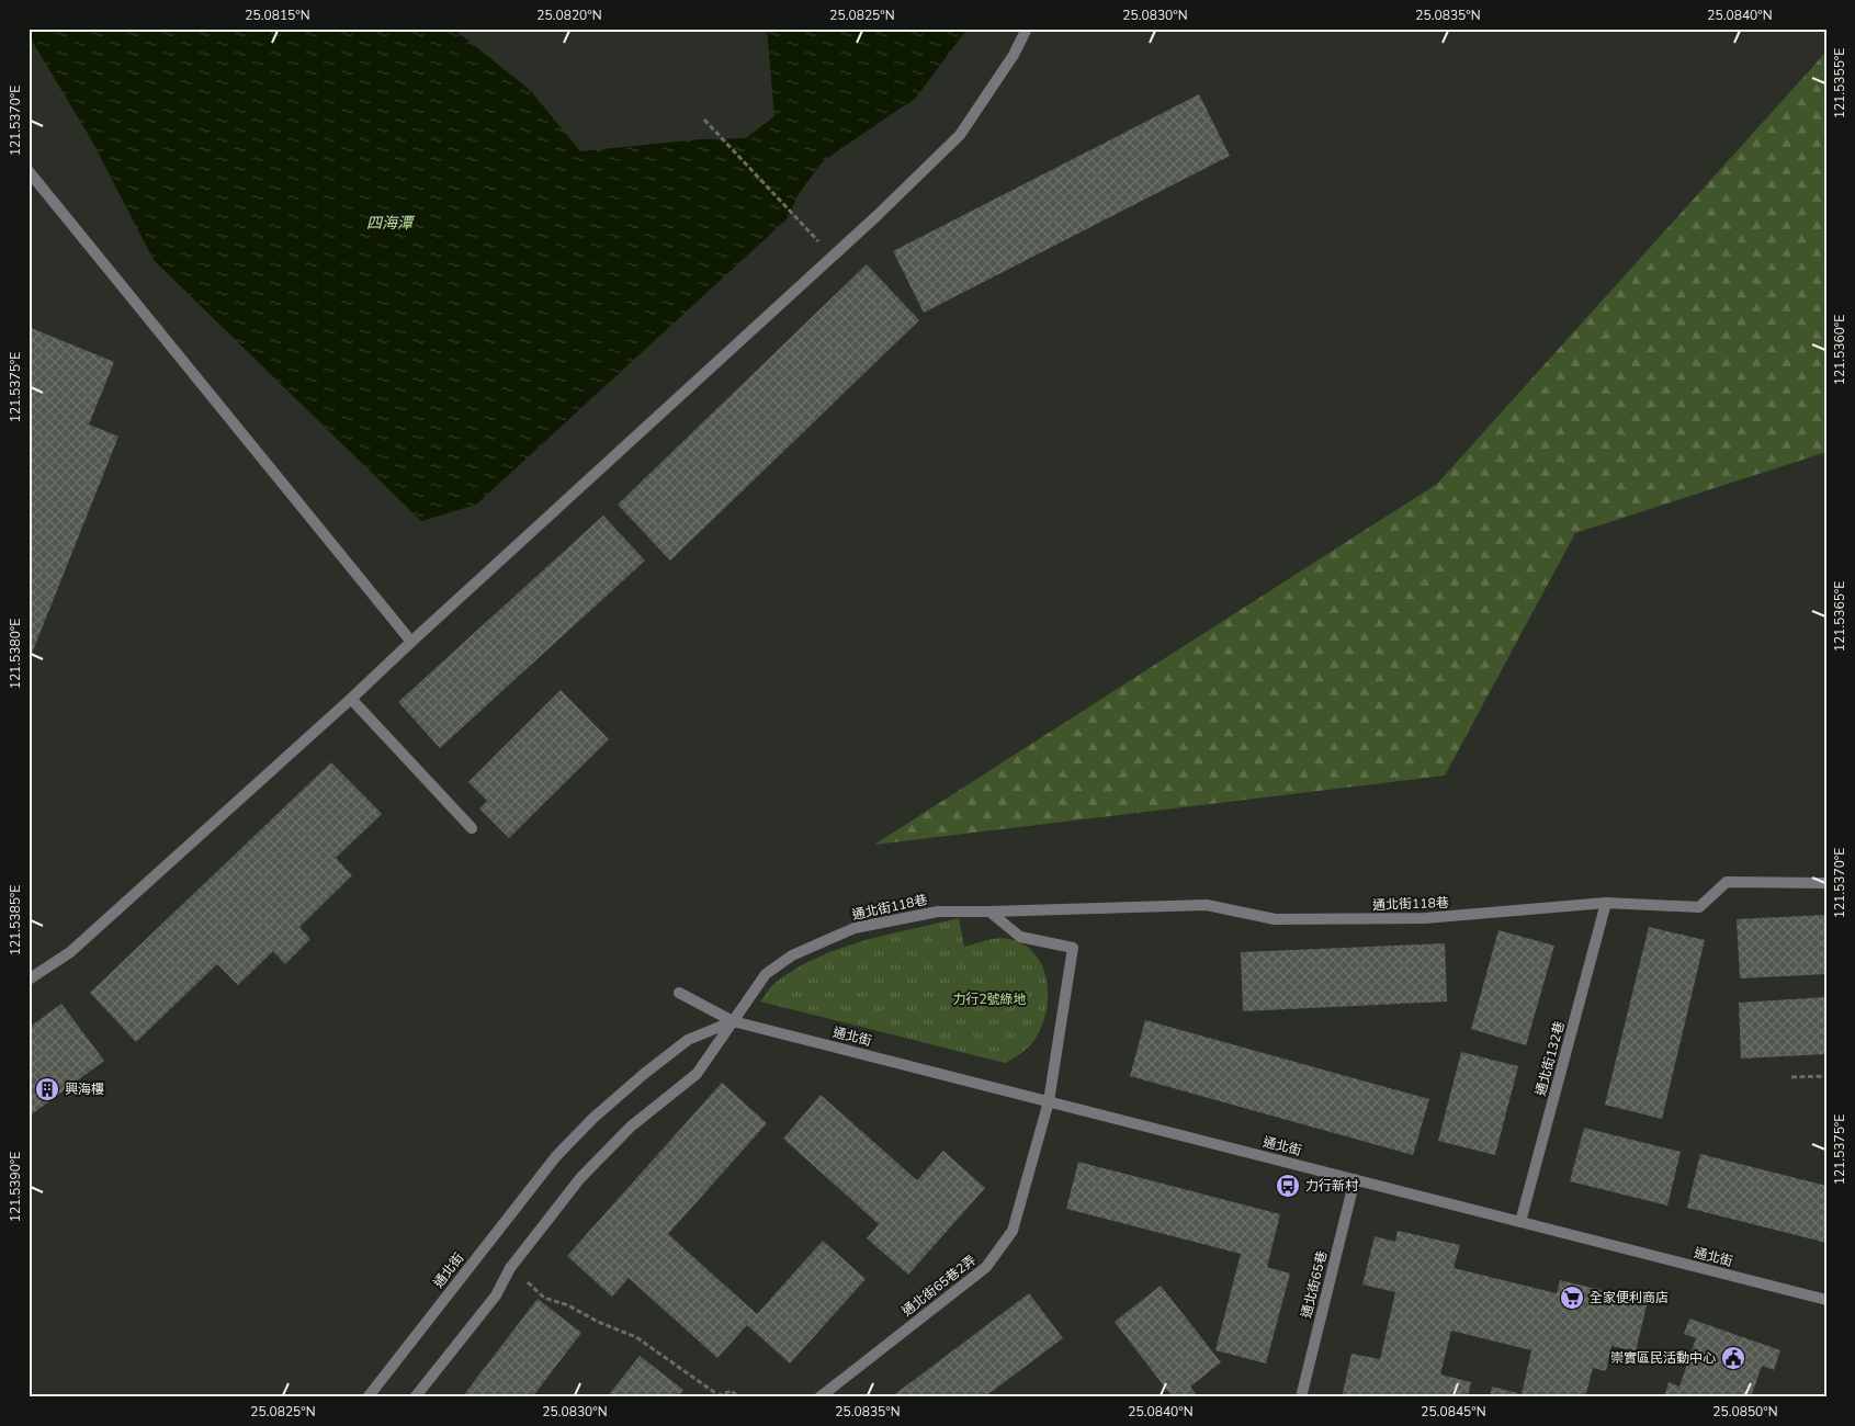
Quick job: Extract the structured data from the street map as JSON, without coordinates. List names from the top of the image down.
{
  "streets": {
    "street": [
      "通北街118巷",
      "通北街",
      "通北街132巷",
      "通北街65巷",
      "通北街65巷2弄"
    ]
  },
  "crossings": [
    ["通北街118巷", "通北街"],
    ["通北街118巷", "通北街132巷"],
    ["通北街", "通北街132巷"],
    ["通北街", "通北街65巷"],
    ["通北街", "通北街65巷2弄"]
  ],
  "water": ["四海潭"],
  "parks": ["力行2號綠地"],
  "places": {
    "building": ["興海樓"],
    "bus stop": ["力行新村"],
    "supermarket": ["全家便利商店"],
    "public building": ["崇實區民活動中心"]
  },
  "coordinates": [
    "25.0815°N",
    "25.0820°N",
    "25.0825°N",
    "25.0830°N",
    "25.0835°N",
    "25.0840°N",
    "121.5355°E",
    "121.5370°E",
    "121.5360°E",
    "121.5375°E",
    "121.5365°E",
    "121.5380°E",
    "121.5385°E",
    "121.5390°E",
    "25.0845°N",
    "25.0850°N"
  ]
}
